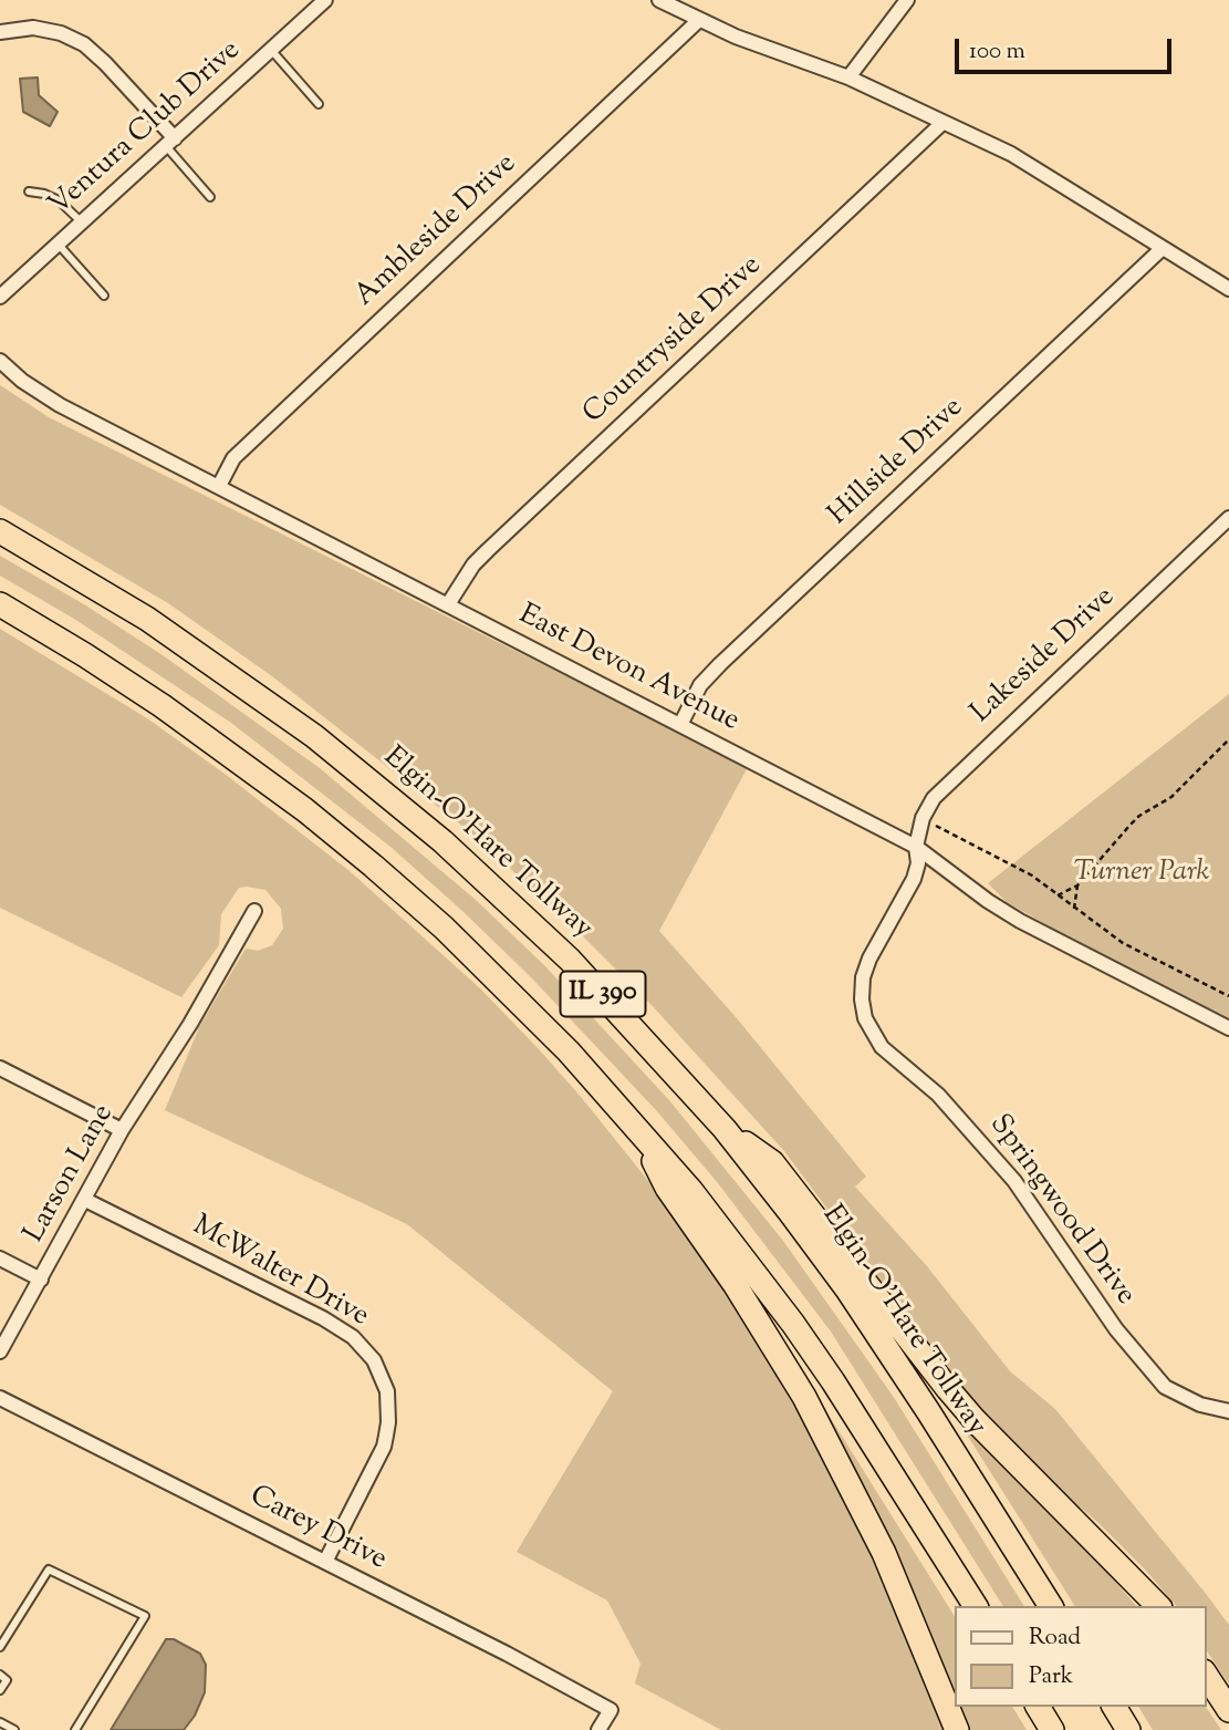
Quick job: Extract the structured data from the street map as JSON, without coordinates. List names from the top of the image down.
{
  "streets": {
    "highway": ["Elgin-O'Hare Tollway", "IL 390"],
    "street": [
      "Ventura Club Drive",
      "Ambleside Drive",
      "Countryside Drive",
      "Hillside Drive",
      "Lakeside Drive",
      "East Devon Avenue",
      "Larson Lane",
      "Springwood Drive",
      "McWalter Drive",
      "Carey Drive"
    ]
  },
  "crossings": [
    ["Ambleside Drive", "East Devon Avenue"],
    ["Countryside Drive", "East Devon Avenue"],
    ["Hillside Drive", "East Devon Avenue"],
    ["Lakeside Drive", "East Devon Avenue"],
    ["Lakeside Drive", "Springwood Drive"],
    ["East Devon Avenue", "Springwood Drive"],
    ["Larson Lane", "McWalter Drive"],
    ["McWalter Drive", "Carey Drive"]
  ],
  "parks": ["Turner Park"],
  "legend": ["Road", "Park"],
  "scale_bar": "100 m"
}
